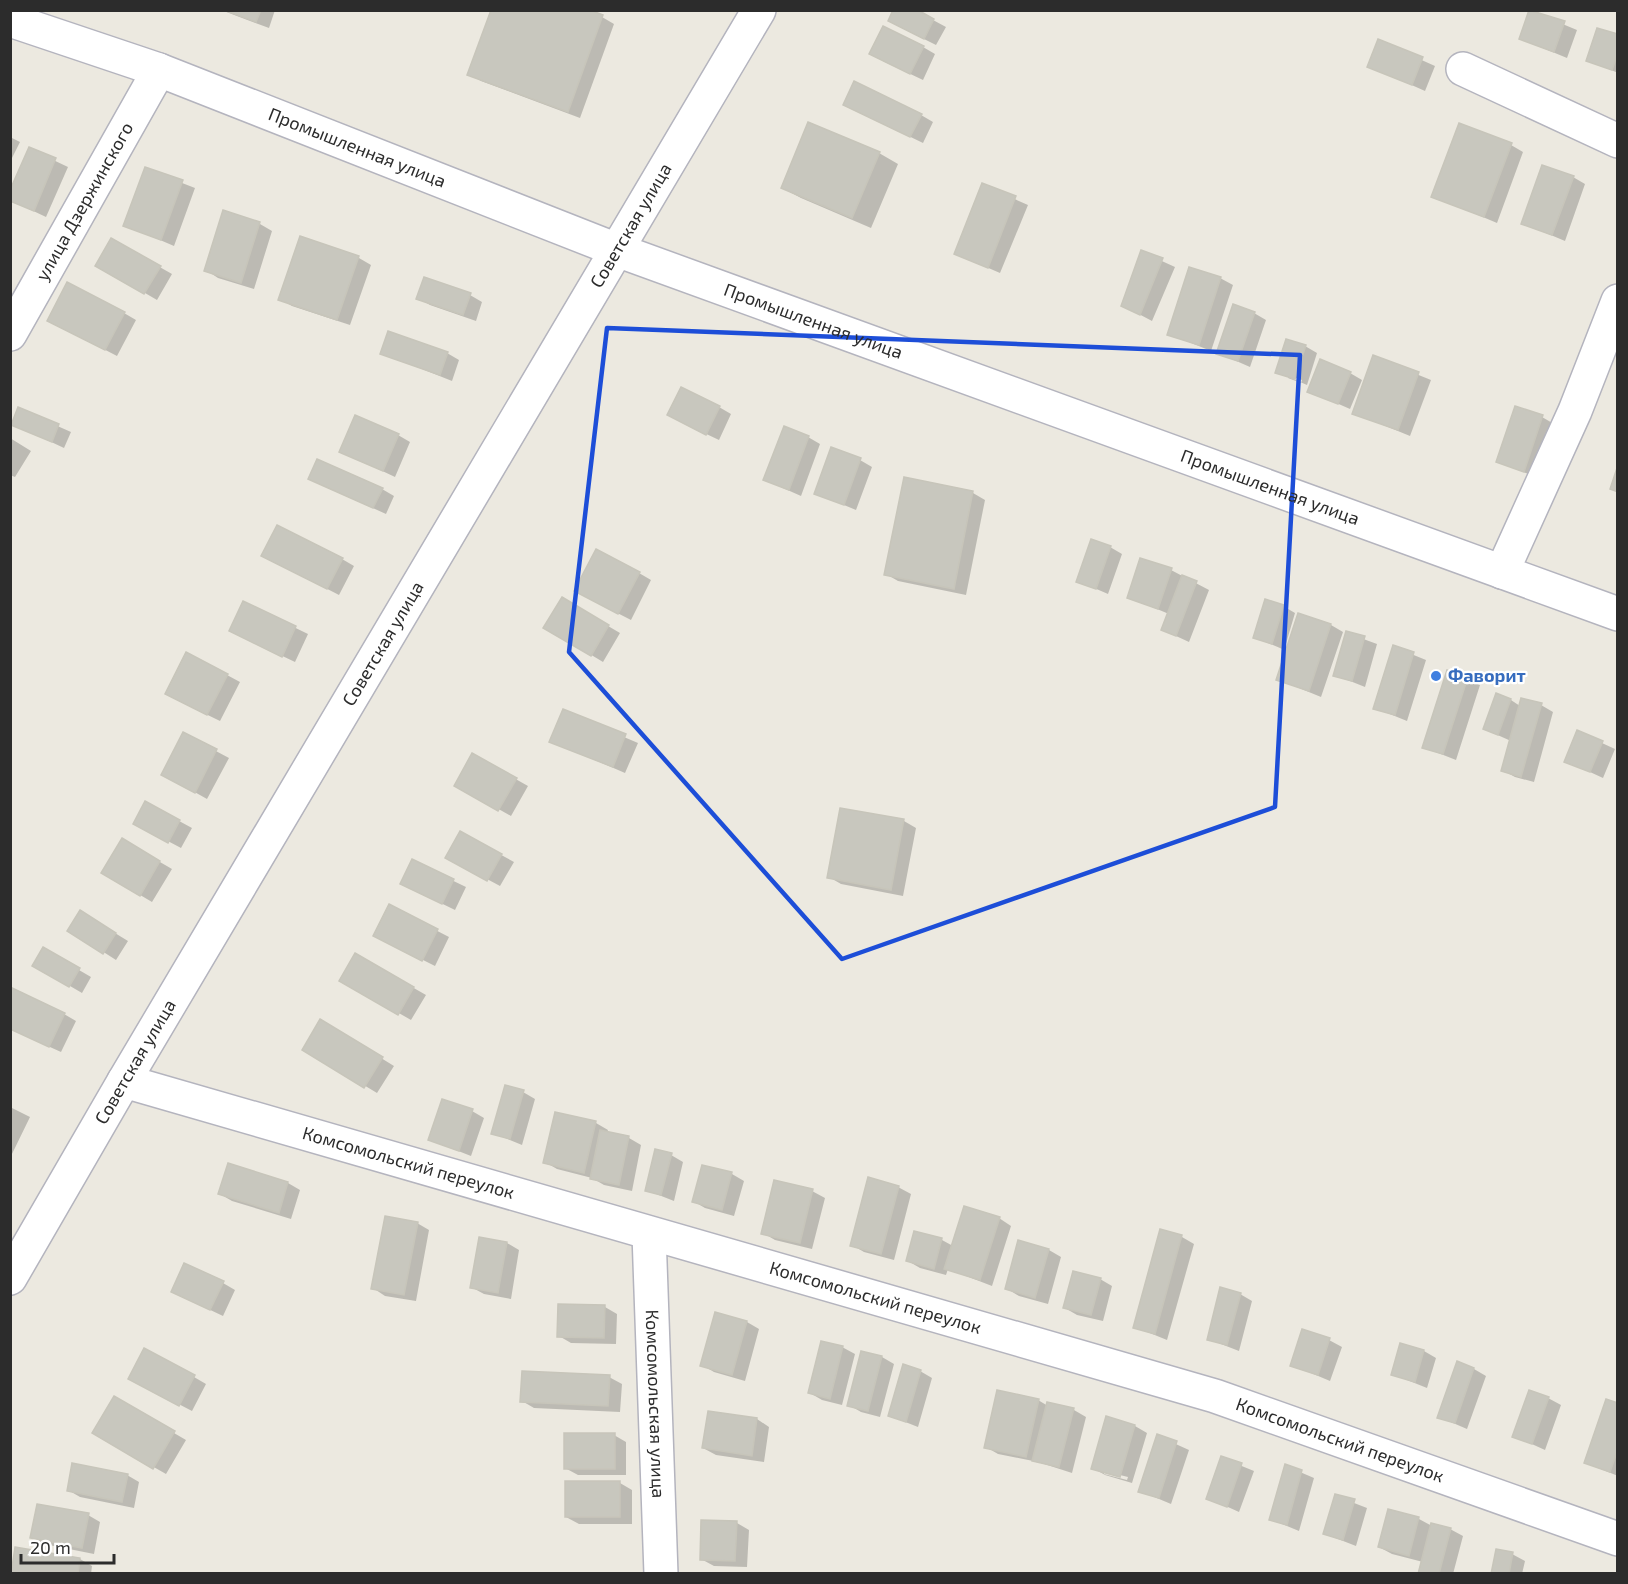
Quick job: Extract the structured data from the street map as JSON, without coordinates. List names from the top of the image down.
{
  "streets": {
    "street": [
      "Промышленная улица",
      "улица Дзержинского",
      "Советская улица",
      "Комсомольский переулок",
      "Комсомольская улица"
    ]
  },
  "crossings": [
    ["Промышленная улица", "улица Дзержинского"],
    ["Промышленная улица", "Советская улица"],
    ["Советская улица", "Комсомольский переулок"],
    ["Комсомольский переулок", "Комсомольская улица"]
  ],
  "places": ["Фаворит"],
  "scale_bar": "20 m"
}
